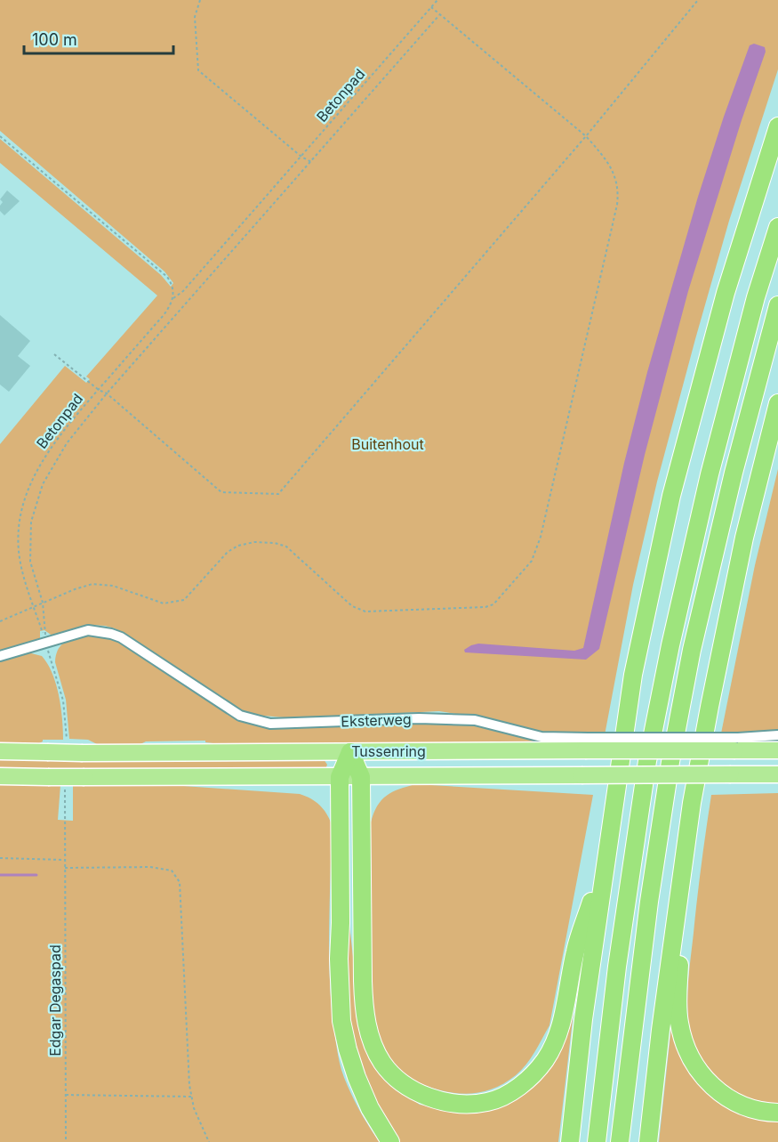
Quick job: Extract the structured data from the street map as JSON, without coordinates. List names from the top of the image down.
{
  "streets": {
    "highway": ["Tussenring"],
    "street": ["Eksterweg"],
    "path": ["Betonpad", "Edgar Degaspad"]
  },
  "crossings": [
    ["Betonpad", "Eksterweg"],
    ["Eksterweg", "Tussenring"]
  ],
  "parks": ["Buitenhout"],
  "scale_bar": "100 m"
}
